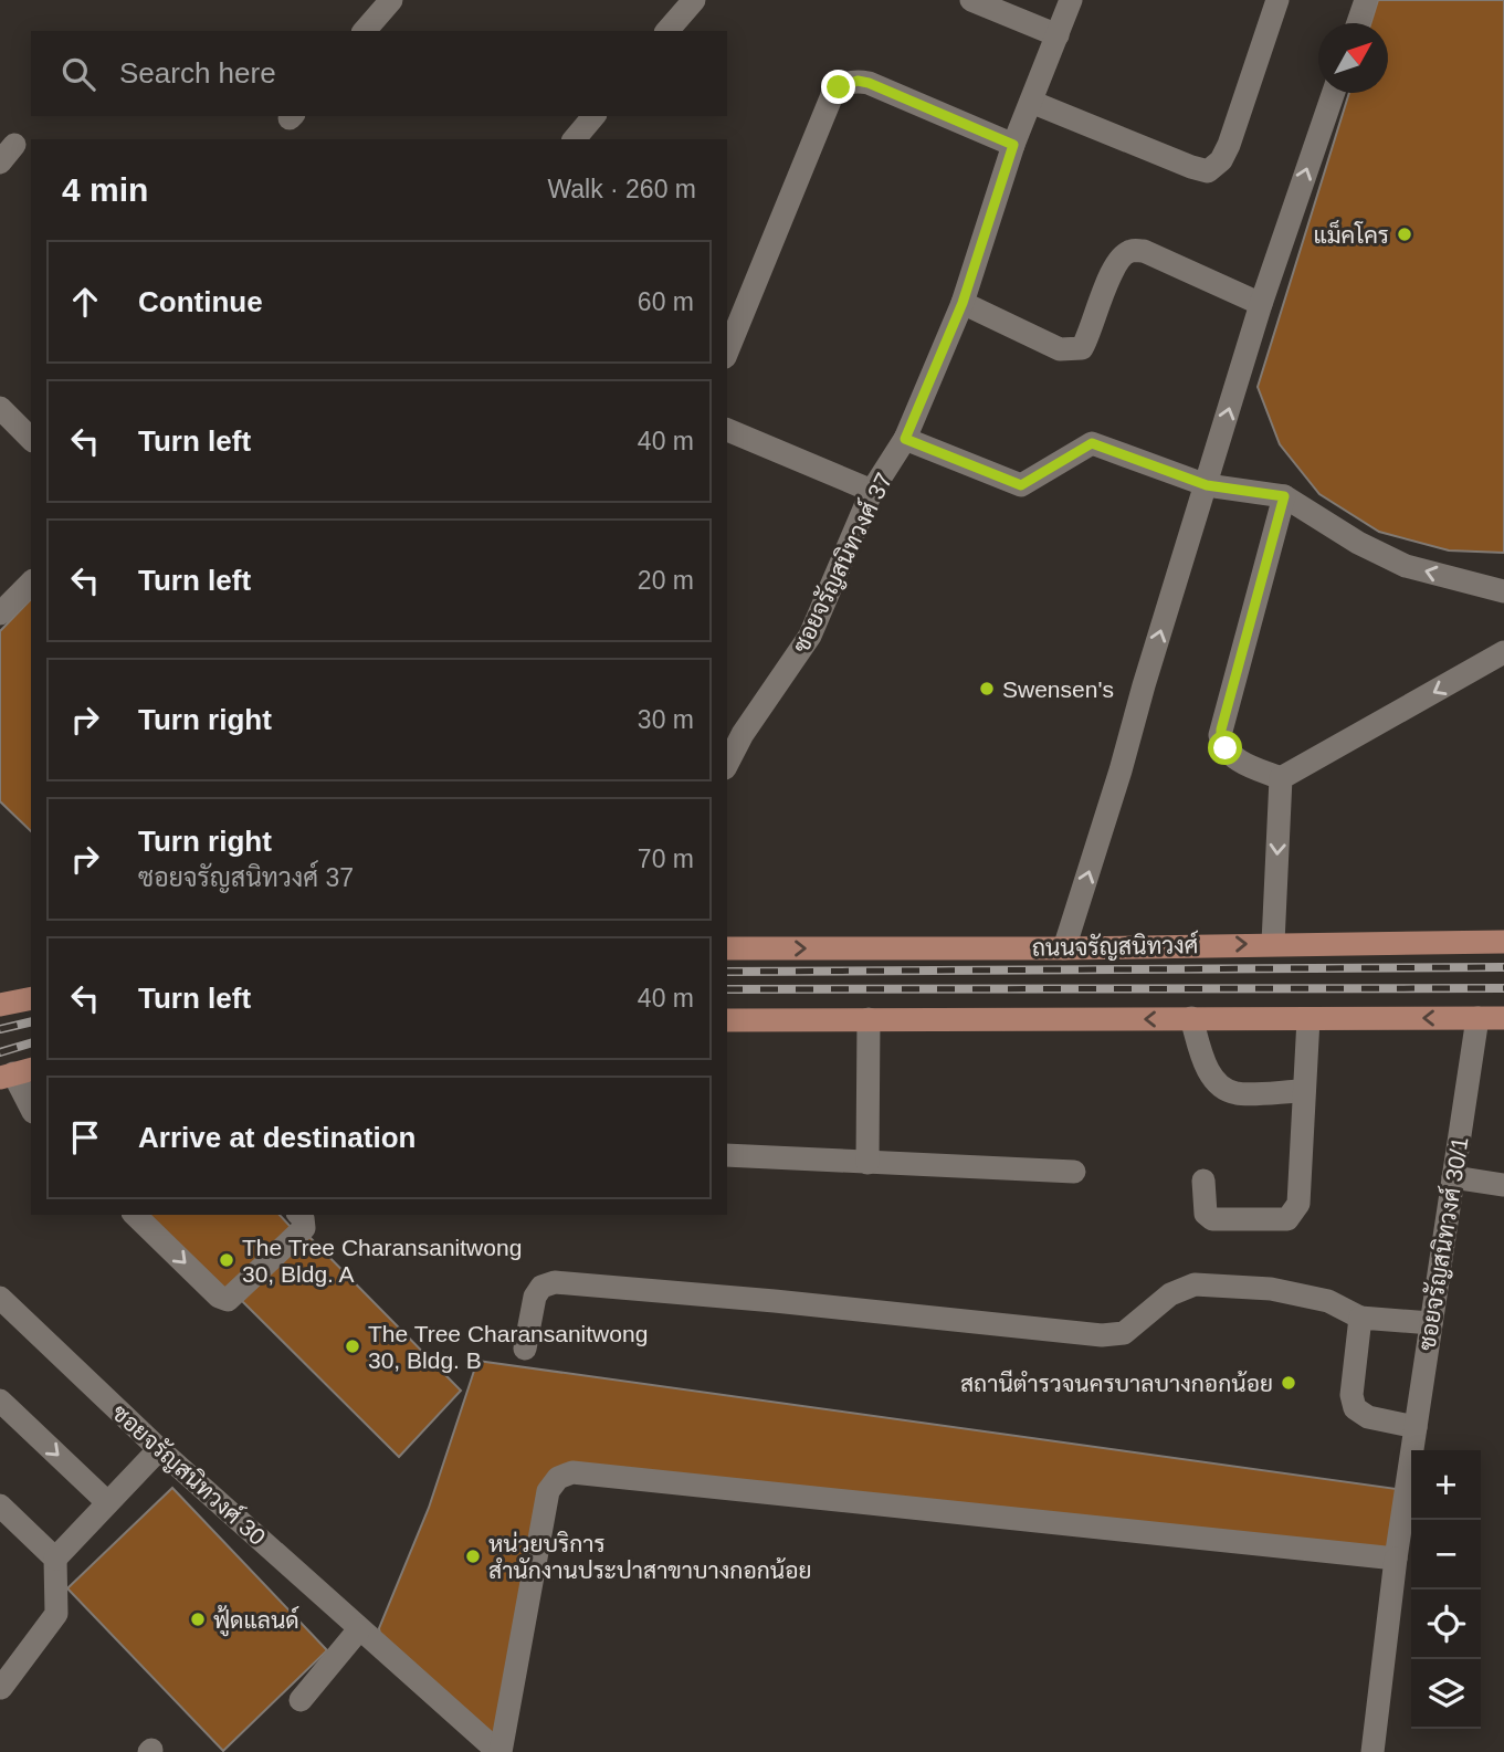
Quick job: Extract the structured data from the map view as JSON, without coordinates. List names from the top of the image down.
{
  "streets": {
    "main road": ["ถนนจรัญสนิทวงศ์"],
    "street": ["ซอยจรัญสนิทวงศ์ 37", "ซอยจรัญสนิทวงศ์ 30/1", "ซอยจรัญสนิทวงศ์ 30"]
  },
  "places": [
    "แม็คโคร",
    "Swensen's",
    "The Tree Charansanitwong 30, Bldg. A",
    "The Tree Charansanitwong 30, Bldg. B",
    "สถานีตำรวจนครบาลบางกอกน้อย",
    "หน่วยบริการ สำนักงานประปาสาขาบางกอกน้อย",
    "ฟู้ดแลนด์"
  ],
  "north": "top right",
  "page": {
    "search": "Search here",
    "heading": ["4 min", "Walk · 260 m"],
    "list": [
      ["Continue", "60 m"],
      ["Turn left", "40 m"],
      ["Turn left", "20 m"],
      ["Turn right", "30 m"],
      ["Turn right", "ซอยจรัญสนิทวงศ์ 37", "70 m"],
      ["Turn left", "40 m"],
      "Arrive at destination"
    ],
    "map_buttons": ["+", "−"]
  }
}
